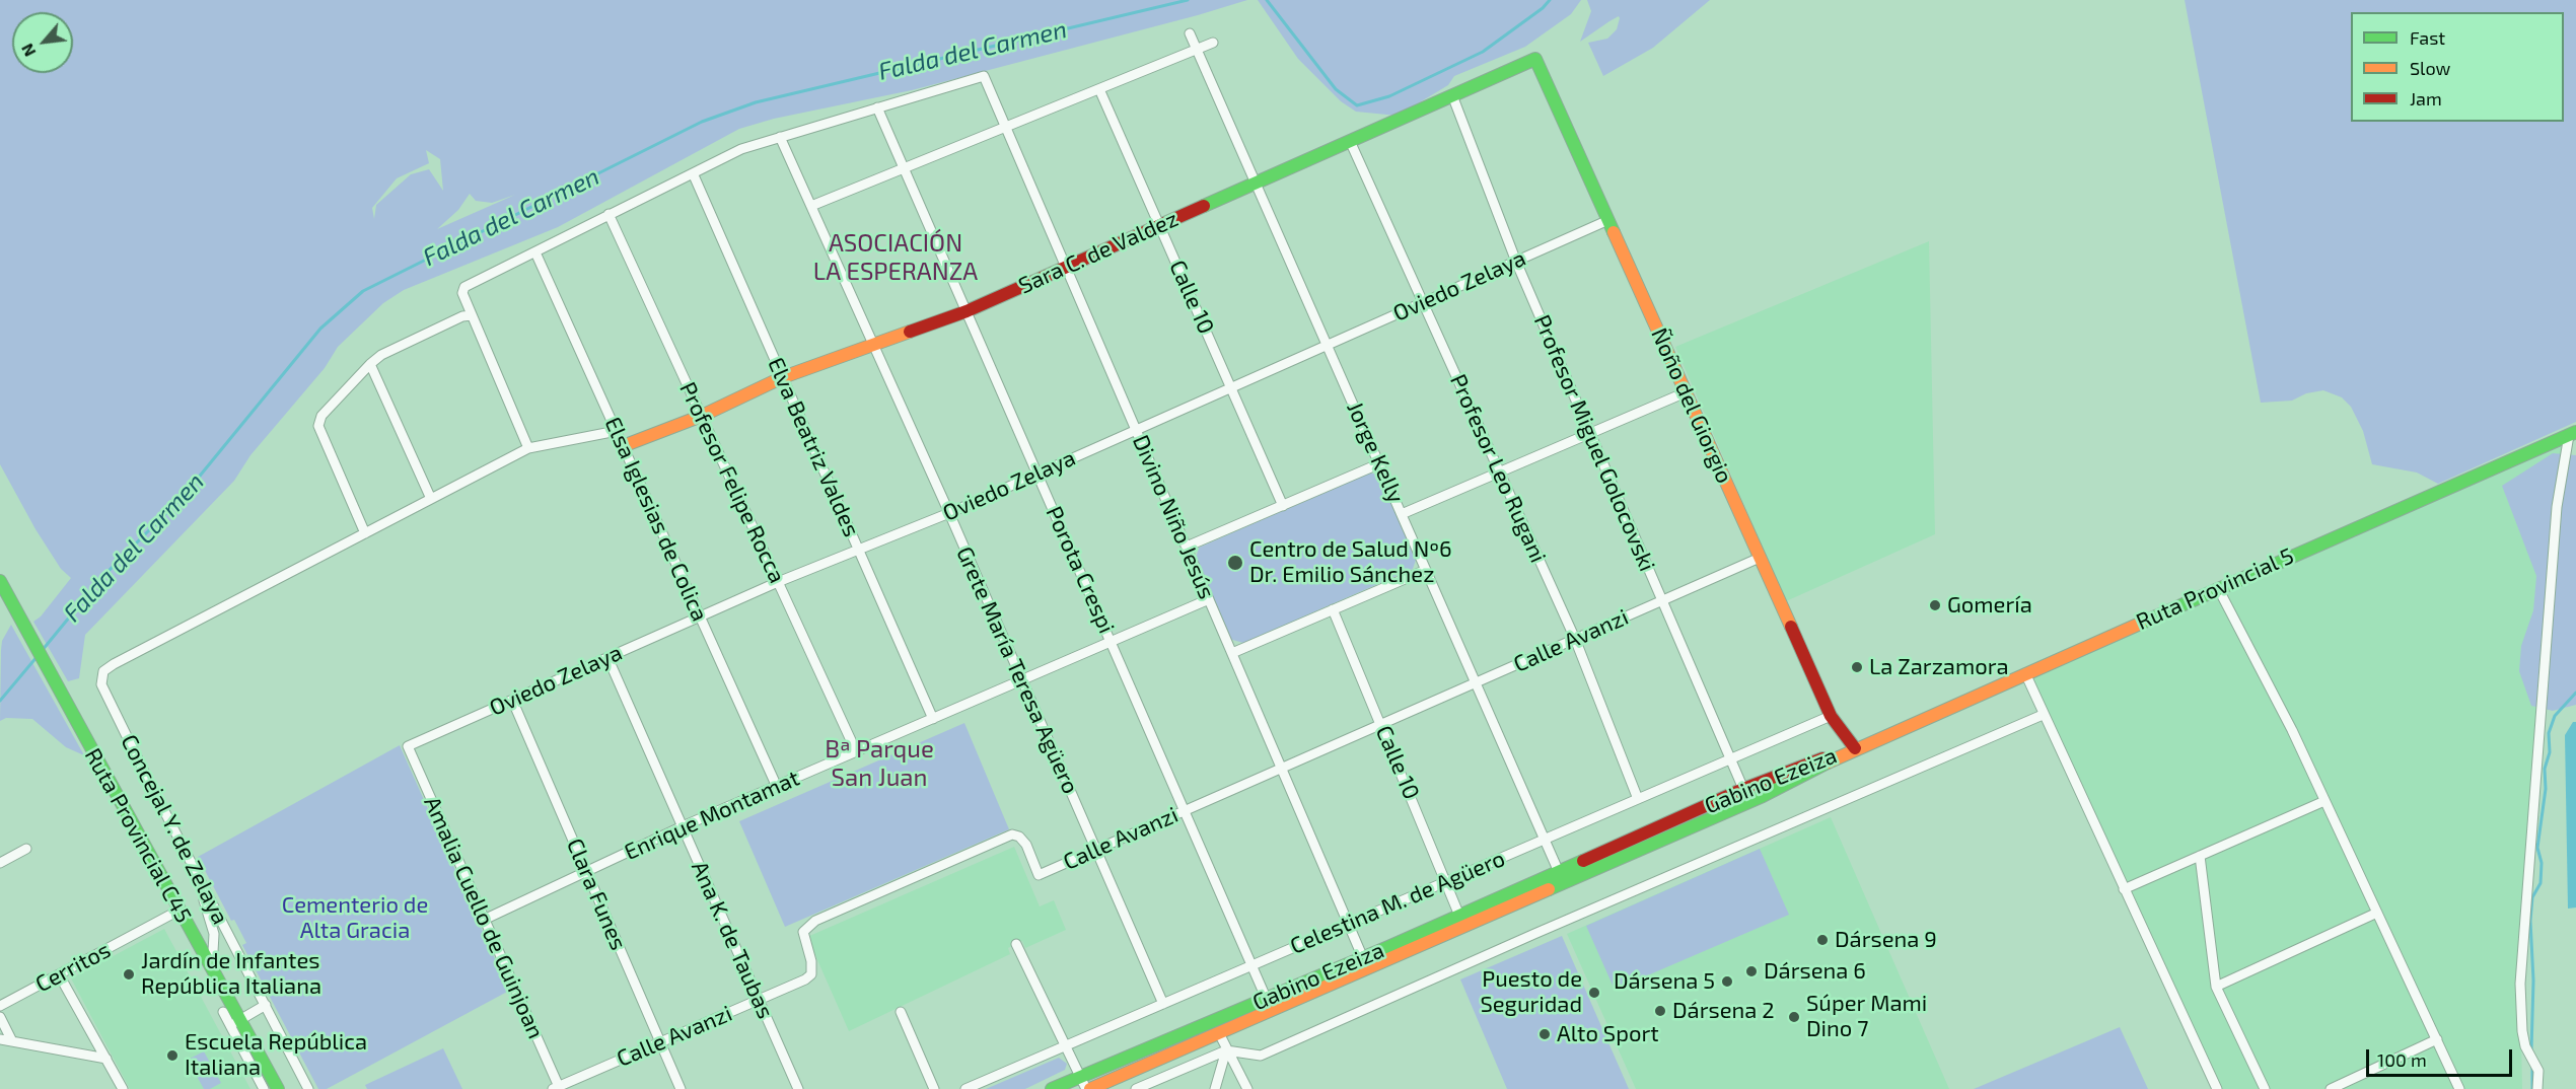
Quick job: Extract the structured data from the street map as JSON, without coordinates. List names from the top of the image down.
{
  "streets": {
    "main road": [
      "Sara C. de Valdez",
      "Ñoño del Giorgio",
      "Ruta Provincial 5",
      "Gabino Ezeiza",
      "Ruta Provincial C45"
    ],
    "street": [
      "Oviedo Zelaya",
      "Calle 10",
      "Profesor Miguel Golocovski",
      "Elva Beatriz Valdes",
      "Jorge Kelly",
      "Profesor Leo Rugani",
      "Profesor Felipe Rocca",
      "Divino Niño Jesús",
      "Elsa Iglesias de Colica",
      "Porota Crespi",
      "Calle Avanzi",
      "Grete María Teresa Agüero",
      "Enrique Montamat",
      "Concejal Y. de Zelaya",
      "Clara Funes",
      "Celestina M. de Agüero",
      "Amalia Cuello de Guinjoan",
      "Ana K. de Taubas",
      "Cerritos"
    ]
  },
  "crossings": [
    ["Sara C. de Valdez", "Calle 10"],
    ["Sara C. de Valdez", "Ñoño del Giorgio"],
    ["Sara C. de Valdez", "Profesor Miguel Golocovski"],
    ["Sara C. de Valdez", "Elva Beatriz Valdes"],
    ["Sara C. de Valdez", "Jorge Kelly"],
    ["Sara C. de Valdez", "Profesor Leo Rugani"],
    ["Sara C. de Valdez", "Profesor Felipe Rocca"],
    ["Sara C. de Valdez", "Divino Niño Jesús"],
    ["Sara C. de Valdez", "Elsa Iglesias de Colica"],
    ["Sara C. de Valdez", "Porota Crespi"],
    ["Sara C. de Valdez", "Grete María Teresa Agüero"],
    ["Oviedo Zelaya", "Calle 10"],
    ["Oviedo Zelaya", "Ñoño del Giorgio"],
    ["Oviedo Zelaya", "Profesor Miguel Golocovski"],
    ["Oviedo Zelaya", "Elva Beatriz Valdes"],
    ["Oviedo Zelaya", "Jorge Kelly"],
    ["Oviedo Zelaya", "Profesor Leo Rugani"],
    ["Oviedo Zelaya", "Profesor Felipe Rocca"],
    ["Oviedo Zelaya", "Divino Niño Jesús"],
    ["Oviedo Zelaya", "Elsa Iglesias de Colica"],
    ["Oviedo Zelaya", "Porota Crespi"],
    ["Oviedo Zelaya", "Grete María Teresa Agüero"],
    ["Oviedo Zelaya", "Clara Funes"],
    ["Oviedo Zelaya", "Amalia Cuello de Guinjoan"],
    ["Oviedo Zelaya", "Ana K. de Taubas"],
    ["Calle 10", "Calle Avanzi"],
    ["Calle 10", "Gabino Ezeiza"],
    ["Calle 10", "Celestina M. de Agüero"],
    ["Ñoño del Giorgio", "Ruta Provincial 5"],
    ["Ñoño del Giorgio", "Calle Avanzi"],
    ["Ñoño del Giorgio", "Gabino Ezeiza"],
    ["Ñoño del Giorgio", "Celestina M. de Agüero"],
    ["Profesor Miguel Golocovski", "Calle Avanzi"],
    ["Profesor Miguel Golocovski", "Gabino Ezeiza"],
    ["Profesor Miguel Golocovski", "Celestina M. de Agüero"],
    ["Elva Beatriz Valdes", "Enrique Montamat"],
    ["Jorge Kelly", "Calle Avanzi"],
    ["Jorge Kelly", "Gabino Ezeiza"],
    ["Jorge Kelly", "Celestina M. de Agüero"],
    ["Profesor Leo Rugani", "Calle Avanzi"],
    ["Profesor Leo Rugani", "Celestina M. de Agüero"],
    ["Profesor Felipe Rocca", "Enrique Montamat"],
    ["Divino Niño Jesús", "Porota Crespi"],
    ["Divino Niño Jesús", "Calle Avanzi"],
    ["Divino Niño Jesús", "Gabino Ezeiza"],
    ["Divino Niño Jesús", "Enrique Montamat"],
    ["Divino Niño Jesús", "Celestina M. de Agüero"],
    ["Elsa Iglesias de Colica", "Enrique Montamat"],
    ["Porota Crespi", "Calle Avanzi"],
    ["Porota Crespi", "Gabino Ezeiza"],
    ["Porota Crespi", "Enrique Montamat"],
    ["Porota Crespi", "Celestina M. de Agüero"],
    ["Ruta Provincial 5", "Gabino Ezeiza"],
    ["Calle Avanzi", "Grete María Teresa Agüero"],
    ["Calle Avanzi", "Clara Funes"],
    ["Calle Avanzi", "Amalia Cuello de Guinjoan"],
    ["Calle Avanzi", "Ana K. de Taubas"],
    ["Grete María Teresa Agüero", "Enrique Montamat"],
    ["Grete María Teresa Agüero", "Celestina M. de Agüero"],
    ["Enrique Montamat", "Clara Funes"],
    ["Enrique Montamat", "Amalia Cuello de Guinjoan"],
    ["Enrique Montamat", "Ana K. de Taubas"],
    ["Ruta Provincial C45", "Cerritos"]
  ],
  "districts": ["ASOCIACIÓN LA ESPERANZA", "Bª Parque San Juan"],
  "water": ["Falda del Carmen"],
  "parks": ["Cementerio de Alta Gracia"],
  "places": [
    "Centro de Salud Nº6 Dr. Emilio Sánchez",
    "Gomería",
    "La Zarzamora",
    "Dársena 9",
    "Dársena 6",
    "Jardín de Infantes República Italiana",
    "Dársena 5",
    "Puesto de Seguridad",
    "Dársena 2",
    "Súper Mami Dino 7",
    "Alto Sport",
    "Escuela República Italiana"
  ],
  "legend": ["Fast", "Slow", "Jam"],
  "scale_bar": "100 m",
  "north": "bottom left"
}
